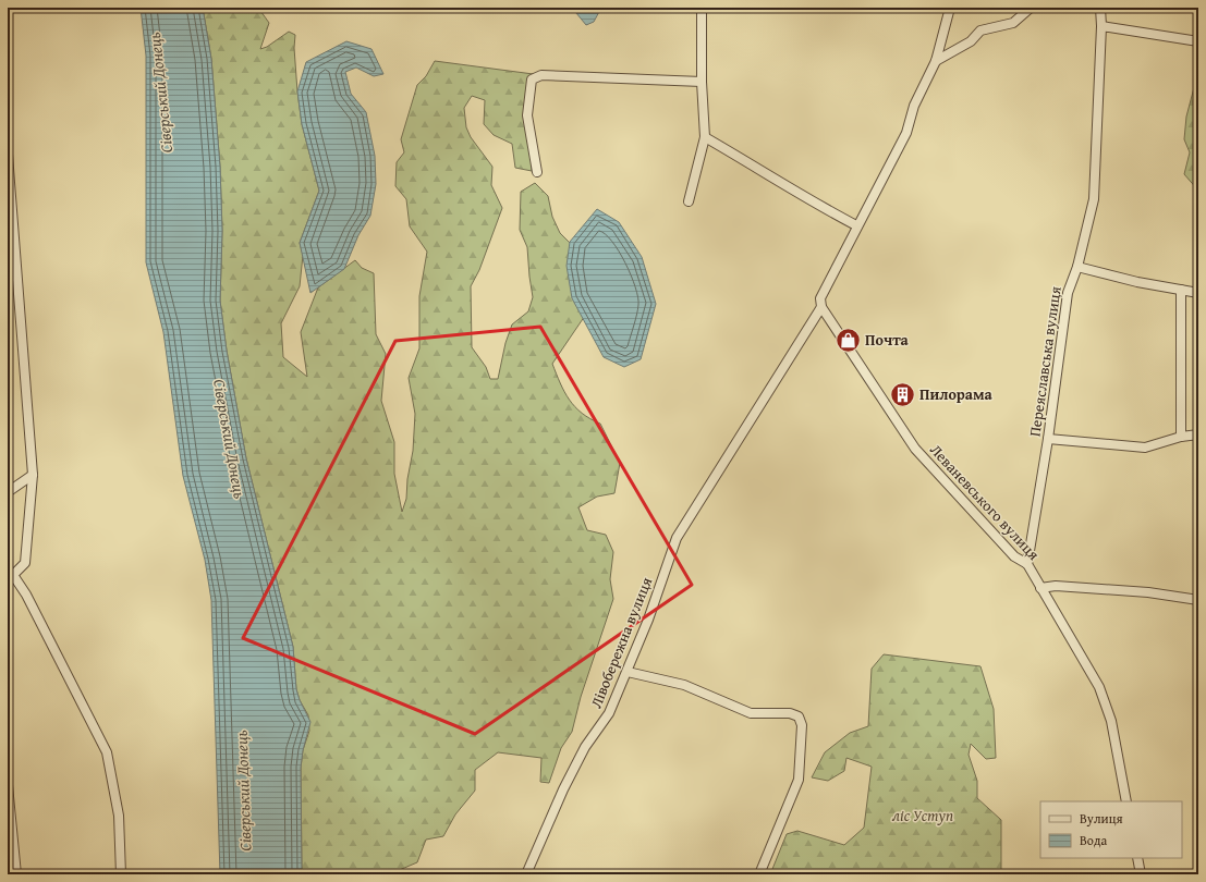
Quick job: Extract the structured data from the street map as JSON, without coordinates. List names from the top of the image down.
{
  "streets": {
    "street": ["Переяславська вулиця", "Леваневського вулиця", "Лівобережна вулиця"]
  },
  "crossings": [
    ["Переяславська вулиця", "Леваневського вулиця"],
    ["Леваневського вулиця", "Лівобережна вулиця"]
  ],
  "water": ["Сіверський Донець"],
  "parks": ["ліс Уступ"],
  "places": {
    "shop": ["Почта"],
    "building": ["Пилорама"]
  },
  "legend": ["Вулиця", "Вода"]
}
